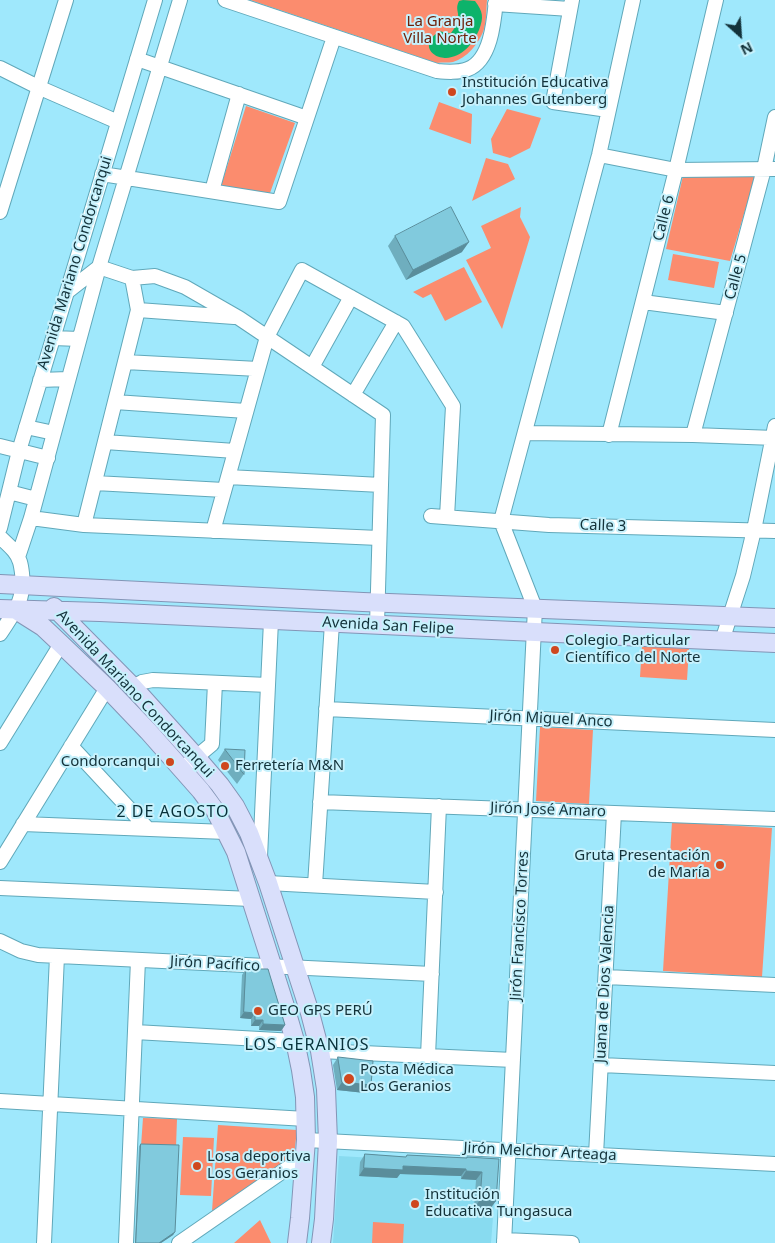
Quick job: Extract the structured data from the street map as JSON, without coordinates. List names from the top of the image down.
{
  "streets": {
    "main road": ["Avenida Mariano Condorcanqui", "Avenida San Felipe"],
    "street": [
      "Calle 6",
      "Calle 5",
      "Calle 3",
      "Jirón Miguel Anco",
      "Jirón José Amaro",
      "Jirón Francisco Torres",
      "Jirón Pacífico",
      "Juana de Dios Valencia",
      "Jirón Melchor Arteaga"
    ]
  },
  "crossings": [
    ["Avenida Mariano Condorcanqui", "Avenida San Felipe"],
    ["Avenida Mariano Condorcanqui", "Jirón Pacífico"],
    ["Avenida Mariano Condorcanqui", "Jirón Melchor Arteaga"],
    ["Avenida San Felipe", "Jirón Francisco Torres"],
    ["Jirón Miguel Anco", "Jirón Francisco Torres"],
    ["Jirón José Amaro", "Jirón Francisco Torres"],
    ["Jirón José Amaro", "Juana de Dios Valencia"],
    ["Jirón Francisco Torres", "Jirón Melchor Arteaga"],
    ["Juana de Dios Valencia", "Jirón Melchor Arteaga"]
  ],
  "districts": ["2 DE AGOSTO", "LOS GERANIOS"],
  "parks": ["La Granja Villa Norte"],
  "places": [
    "Institución Educativa Johannes Gutenberg",
    "Colegio Particular Científico del Norte",
    "Condorcanqui",
    "Ferretería M&N",
    "Gruta Presentación de María",
    "GEO GPS PERÚ",
    "Posta Médica Los Geranios",
    "Losa deportiva Los Geranios",
    "Institución Educativa Tungasuca"
  ],
  "north": "bottom right"
}
